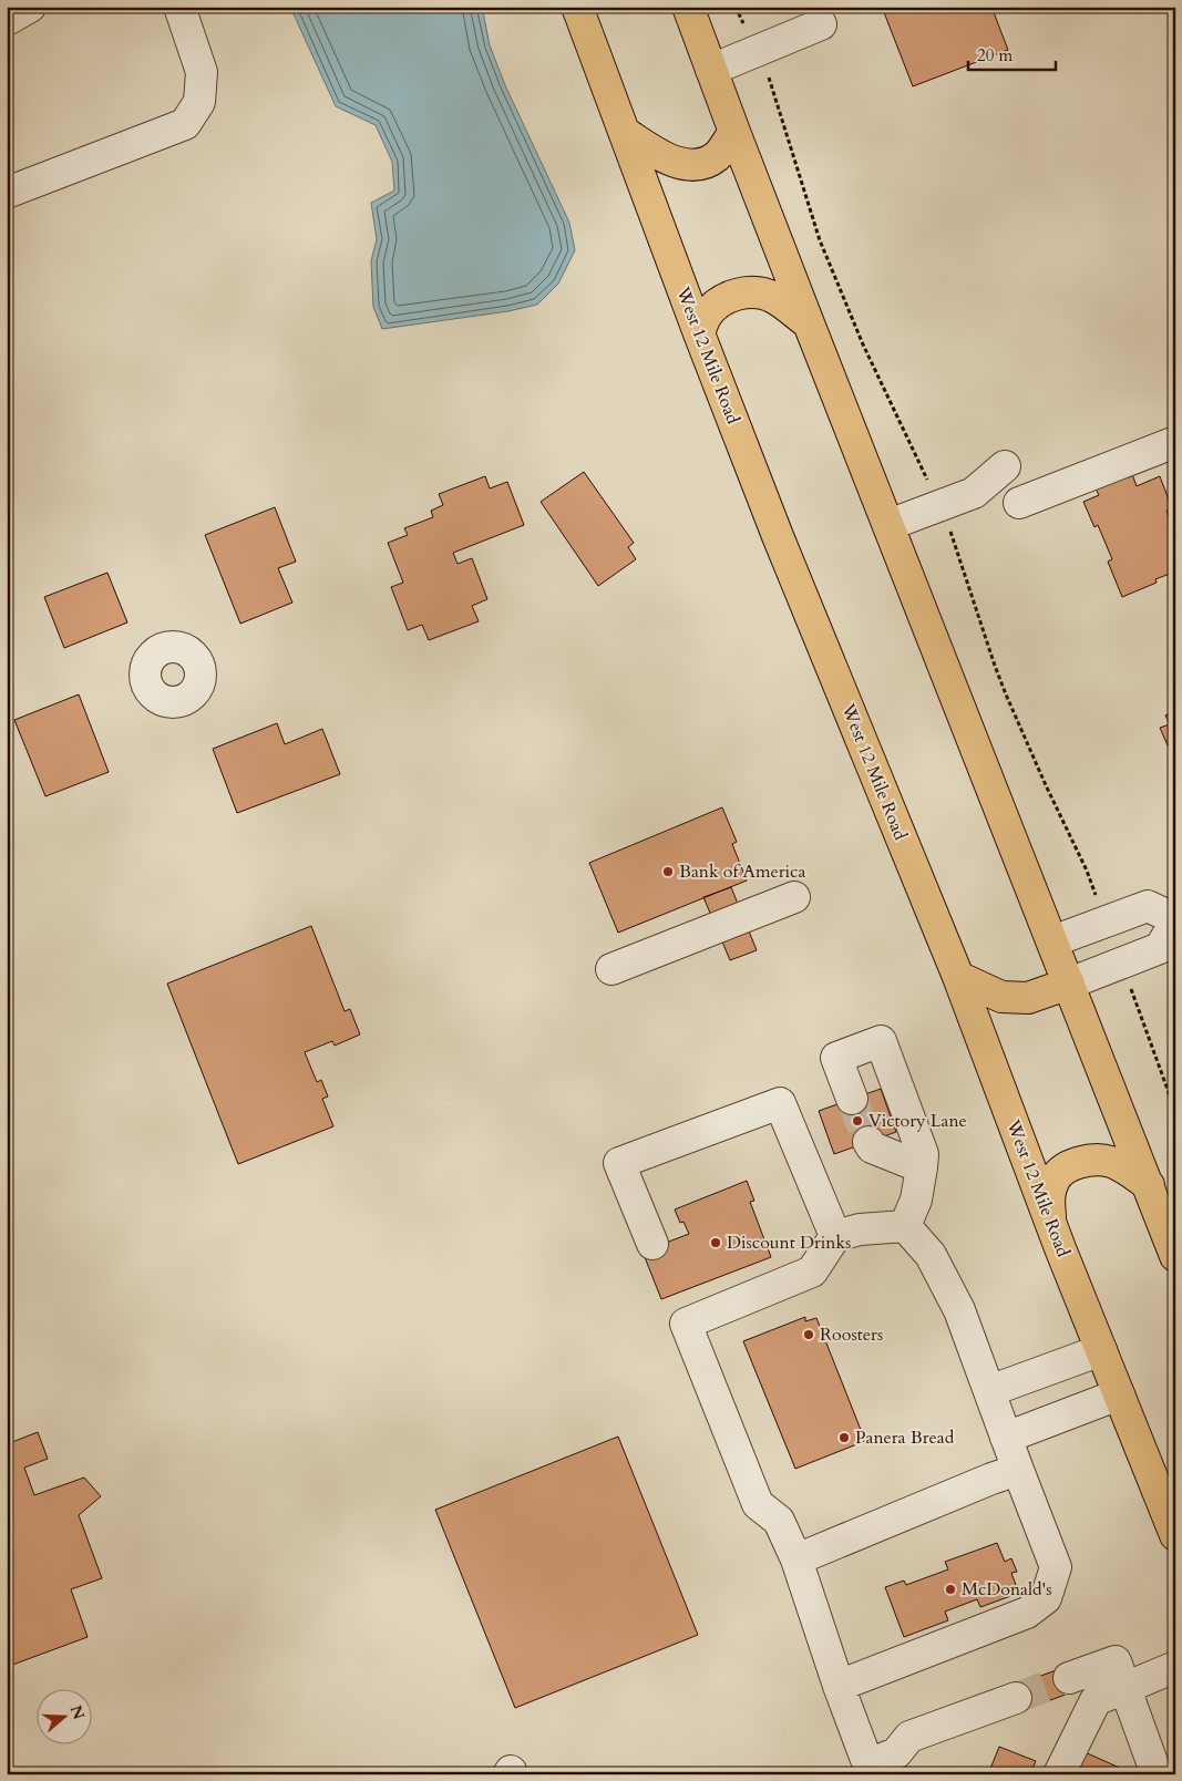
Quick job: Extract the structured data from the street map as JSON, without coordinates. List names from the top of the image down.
{
  "streets": {
    "main road": ["West 12 Mile Road"]
  },
  "places": [
    "Bank of America",
    "Victory Lane",
    "Discount Drinks",
    "Roosters",
    "Panera Bread",
    "McDonald's"
  ],
  "scale_bar": "20 m",
  "north": "right"
}
